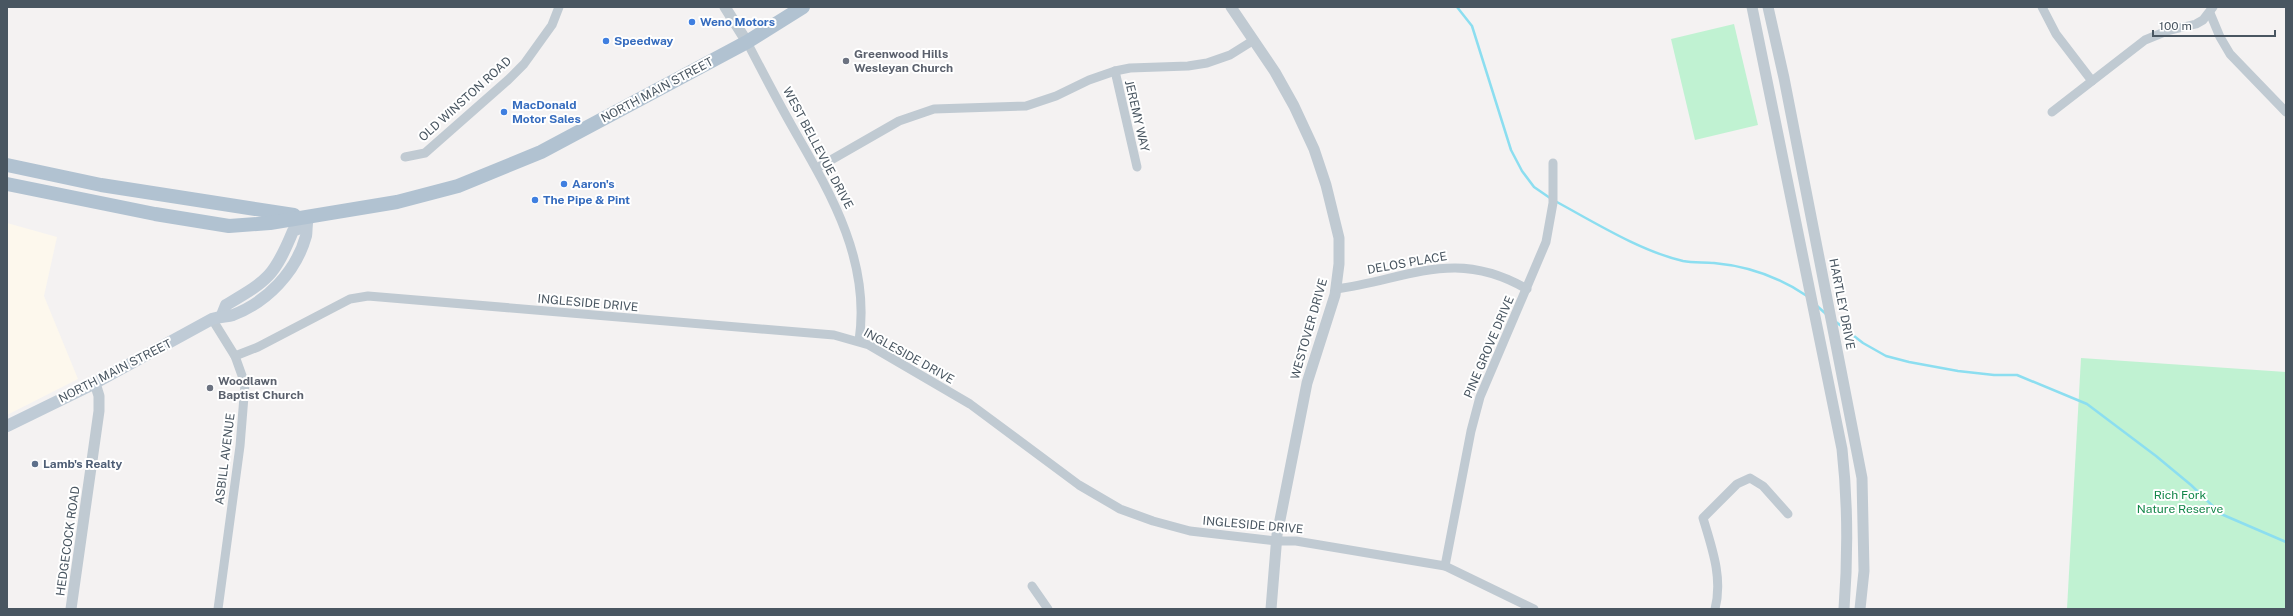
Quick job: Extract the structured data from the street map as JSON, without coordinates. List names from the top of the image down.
{
  "streets": {
    "main road": ["NORTH MAIN STREET"],
    "street": [
      "OLD WINSTON ROAD",
      "JEREMY WAY",
      "WEST BELLEVUE DRIVE",
      "DELOS PLACE",
      "INGLESIDE DRIVE",
      "HARTLEY DRIVE",
      "WESTOVER DRIVE",
      "PINE GROVE DRIVE",
      "ASBILL AVENUE",
      "HEDGECOCK ROAD"
    ]
  },
  "crossings": [
    ["NORTH MAIN STREET", "WEST BELLEVUE DRIVE"],
    ["NORTH MAIN STREET", "ASBILL AVENUE"],
    ["NORTH MAIN STREET", "HEDGECOCK ROAD"],
    ["WEST BELLEVUE DRIVE", "INGLESIDE DRIVE"],
    ["DELOS PLACE", "WESTOVER DRIVE"],
    ["DELOS PLACE", "PINE GROVE DRIVE"],
    ["INGLESIDE DRIVE", "WESTOVER DRIVE"],
    ["INGLESIDE DRIVE", "PINE GROVE DRIVE"],
    ["INGLESIDE DRIVE", "ASBILL AVENUE"]
  ],
  "parks": ["Rich Fork Nature Reserve"],
  "places": [
    "Weno Motors",
    "Speedway",
    "Greenwood Hills Wesleyan Church",
    "MacDonald Motor Sales",
    "Aaron's",
    "The Pipe & Pint",
    "Woodlawn Baptist Church",
    "Lamb's Realty"
  ],
  "scale_bar": "100 m"
}
